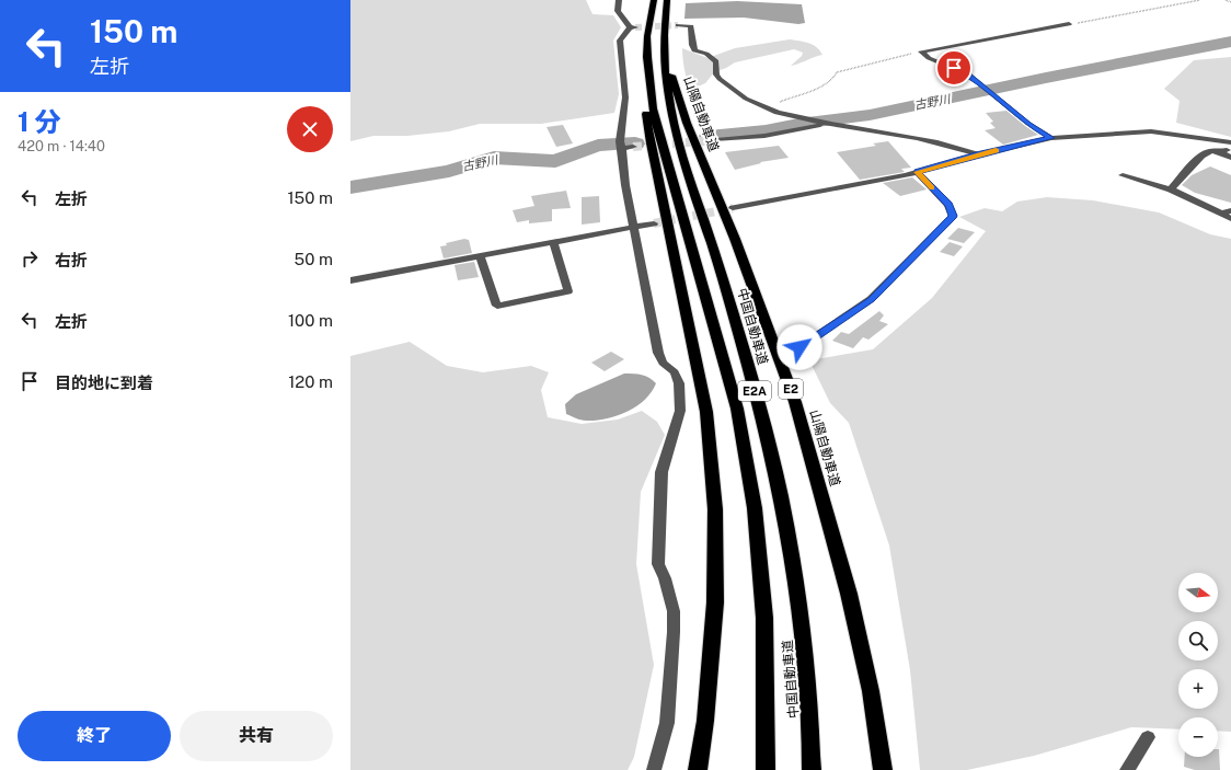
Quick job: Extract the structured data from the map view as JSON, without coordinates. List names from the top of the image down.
{
  "streets": {
    "highway": [
      "山陽自動車道",
      "中国自動車道",
      "E2",
      "E2A"
    ]
  },
  "crossings": [
    ["山陽自動車道", "中国自動車道"]
  ],
  "water": ["古野川"],
  "north": "right",
  "page": {
    "turn": ["150 m", "左折"],
    "heading": ["1 分", "420 m · 14:40"],
    "list": [
      {
        "name": "左折",
        "value": "150 m"
      },
      {
        "name": "右折",
        "value": "50 m"
      },
      {
        "name": "左折",
        "value": "100 m"
      },
      {
        "name": "目的地に到着",
        "value": "120 m"
      }
    ],
    "map_buttons": ["+", "−"],
    "buttons": ["終了", "共有"]
  }
}
